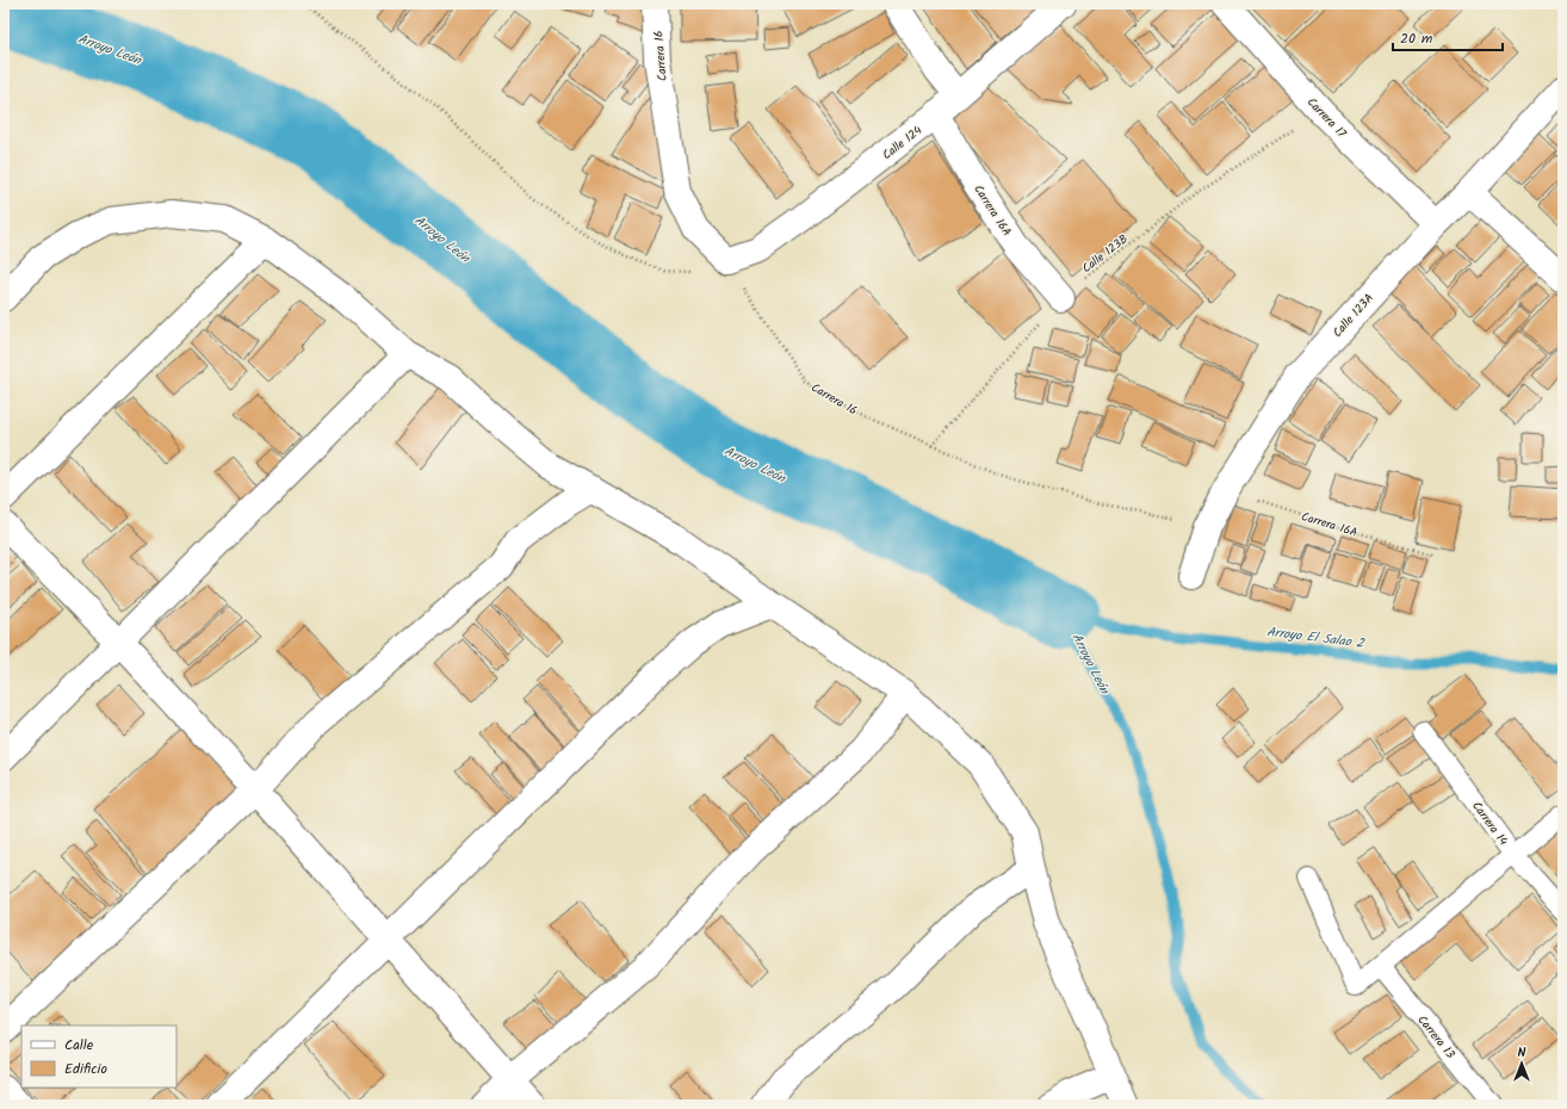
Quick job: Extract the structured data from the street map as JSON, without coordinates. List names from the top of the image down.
{
  "streets": {
    "street": [
      "Carrera 16",
      "Carrera 17",
      "Calle 124",
      "Carrera 16A",
      "Calle 123A"
    ],
    "lane": ["Carrera 14", "Carrera 13"],
    "path": ["Calle 123B"]
  },
  "crossings": [
    ["Carrera 16", "Calle 124"],
    ["Carrera 16", "Calle 123B"],
    ["Carrera 16", "Calle 123A"],
    ["Carrera 17", "Calle 123B"],
    ["Carrera 17", "Calle 123A"],
    ["Calle 124", "Carrera 16A"],
    ["Carrera 16A", "Calle 123B"],
    ["Carrera 16A", "Calle 123A"]
  ],
  "water": ["Arroyo León", "Arroyo El Salao 2"],
  "legend": ["Calle", "Edificio"],
  "scale_bar": "20 m",
  "north": "top"
}
